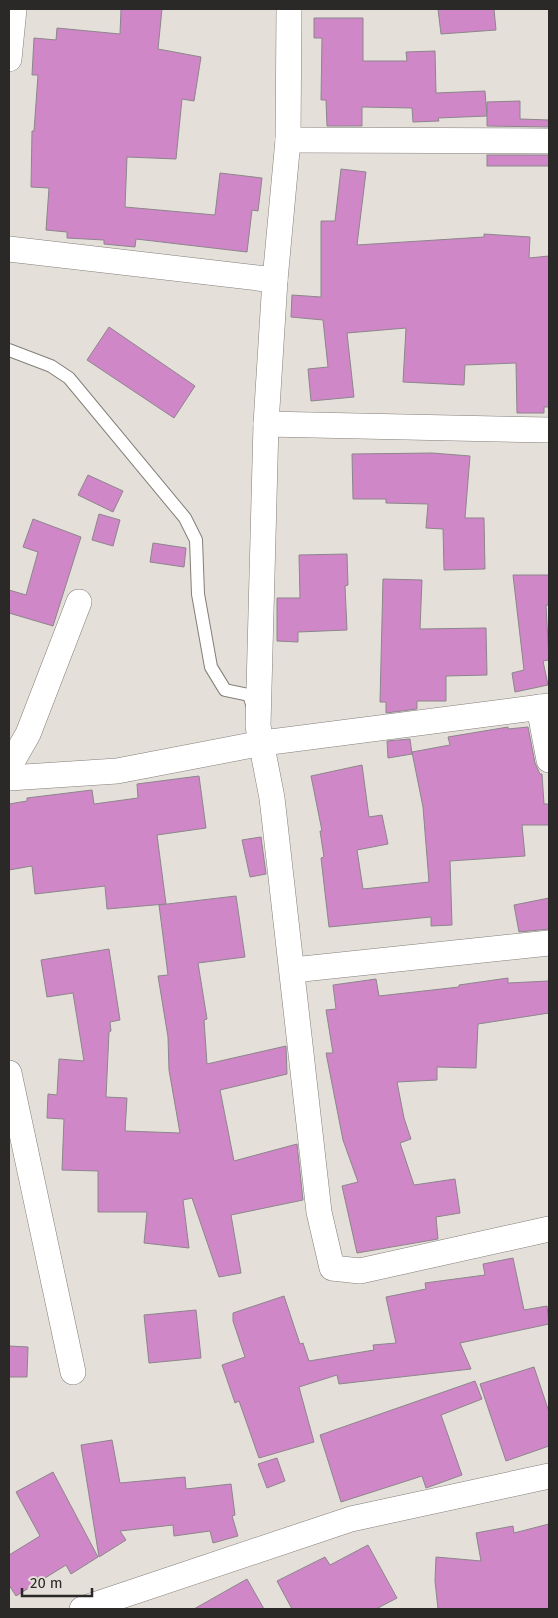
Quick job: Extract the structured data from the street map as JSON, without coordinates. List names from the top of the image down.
{
  "scale_bar": "20 m"
}
